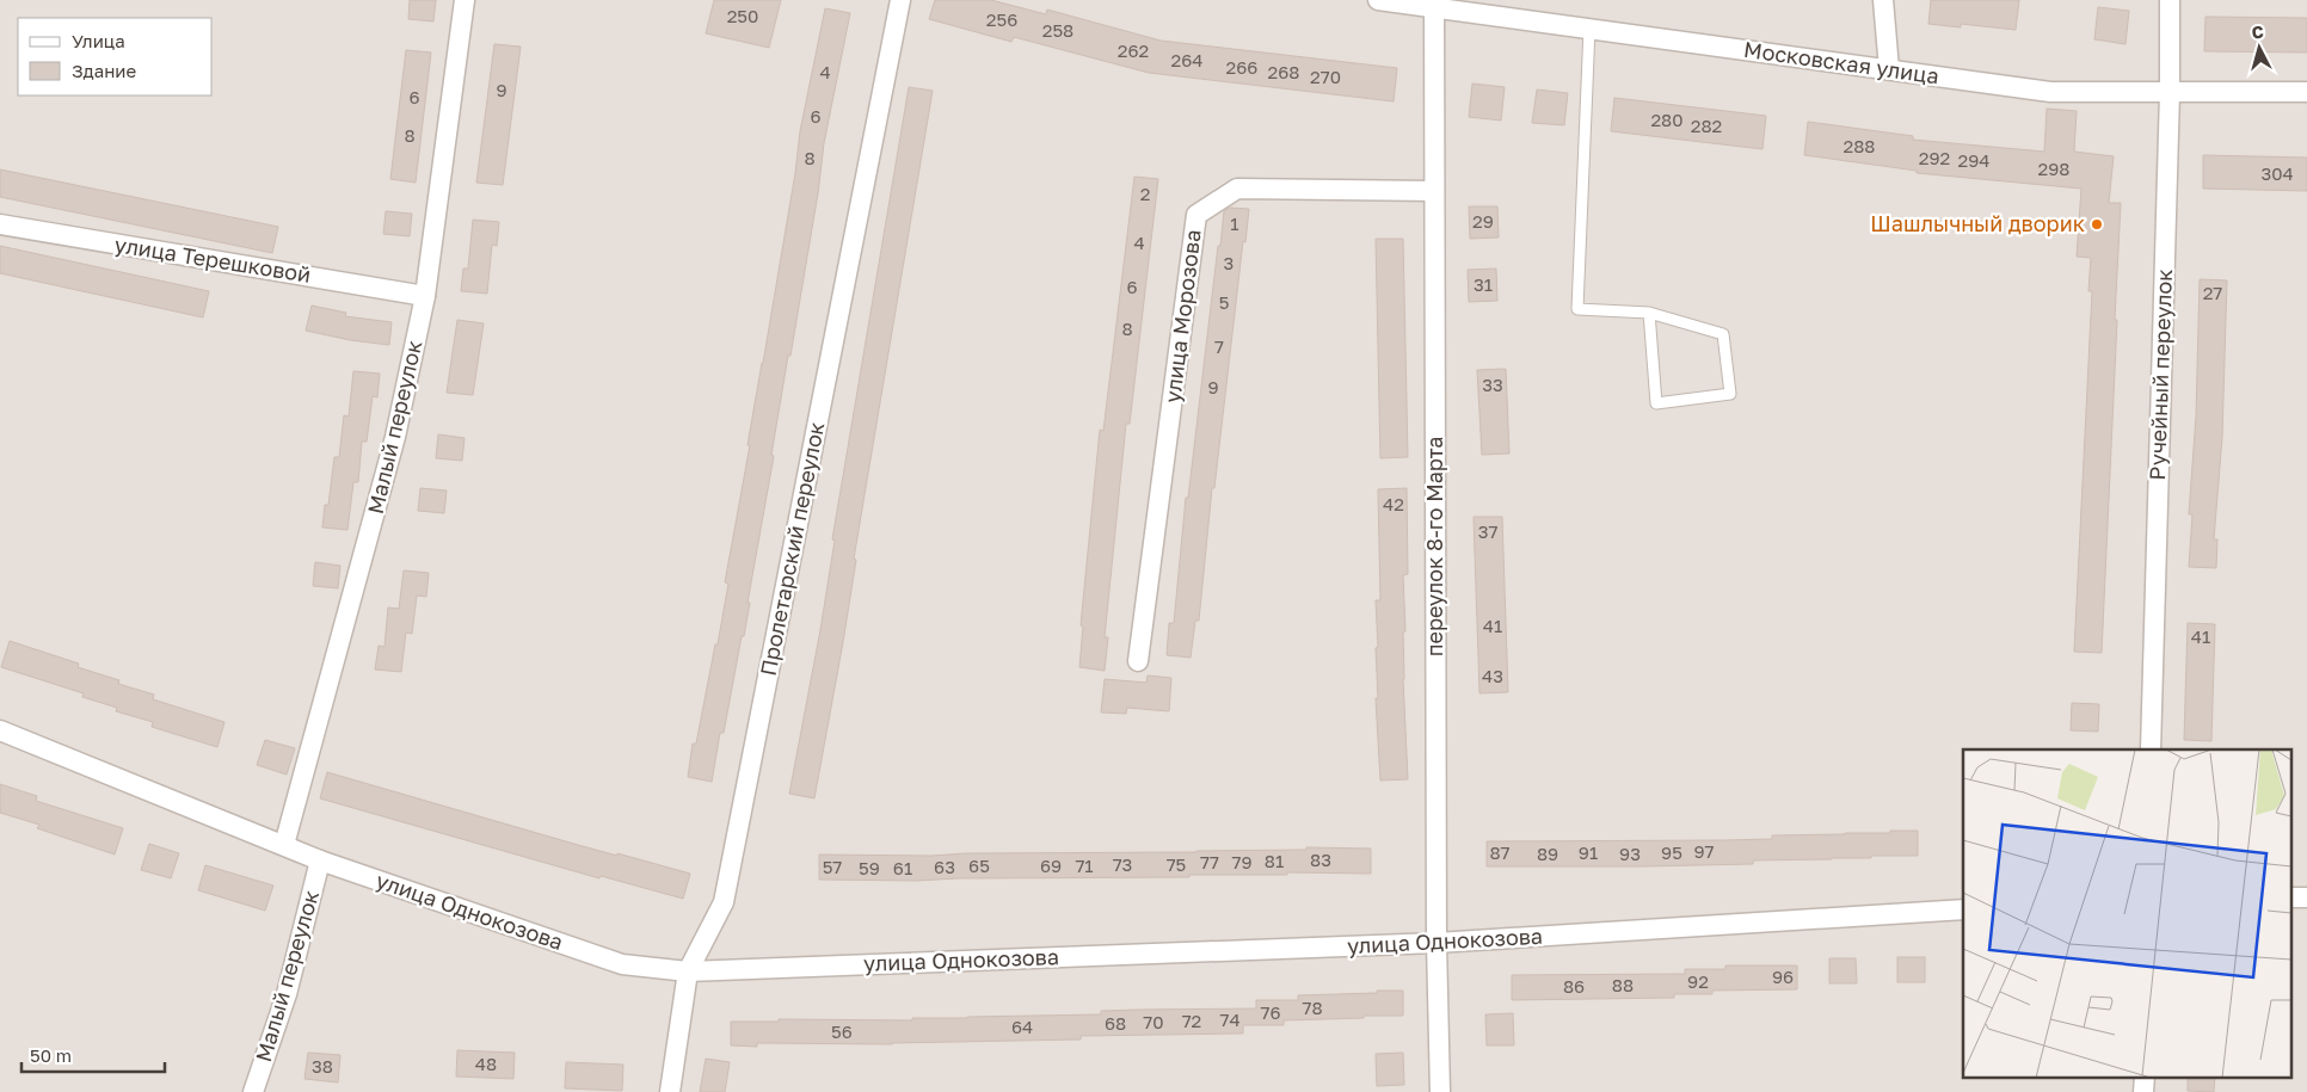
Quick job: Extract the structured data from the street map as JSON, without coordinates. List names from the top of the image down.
{
  "streets": {
    "street": [
      "Московская улица",
      "улица Терешковой",
      "улица Морозова",
      "Ручейный переулок",
      "Малый переулок",
      "переулок 8-го Марта",
      "Пролетарский переулок",
      "улица Однокозова"
    ]
  },
  "crossings": [
    ["Московская улица", "Ручейный переулок"],
    ["Московская улица", "переулок 8-го Марта"],
    ["улица Терешковой", "Малый переулок"],
    ["улица Морозова", "переулок 8-го Марта"],
    ["Малый переулок", "улица Однокозова"],
    ["переулок 8-го Марта", "улица Однокозова"],
    ["Пролетарский переулок", "улица Однокозова"]
  ],
  "places": ["Шашлычный дворик"],
  "house_numbers": [
    "250",
    "256",
    "258",
    "262",
    "264",
    "266",
    "4",
    "268",
    "270",
    "9",
    "6",
    "6",
    "280",
    "282",
    "8",
    "288",
    "8",
    "292",
    "294",
    "298",
    "304",
    "2",
    "29",
    "1",
    "4",
    "3",
    "31",
    "6",
    "27",
    "5",
    "8",
    "7",
    "33",
    "9",
    "42",
    "37",
    "41",
    "41",
    "43",
    "97",
    "87",
    "91",
    "95",
    "89",
    "93",
    "83",
    "81",
    "77",
    "79",
    "73",
    "75",
    "65",
    "69",
    "71",
    "57",
    "63",
    "59",
    "61",
    "96",
    "92",
    "88",
    "86",
    "78",
    "76",
    "74",
    "72",
    "70",
    "68",
    "64",
    "56",
    "48",
    "38"
  ],
  "legend": ["Улица", "Здание"],
  "scale_bar": "50 m",
  "north": "top"
}
